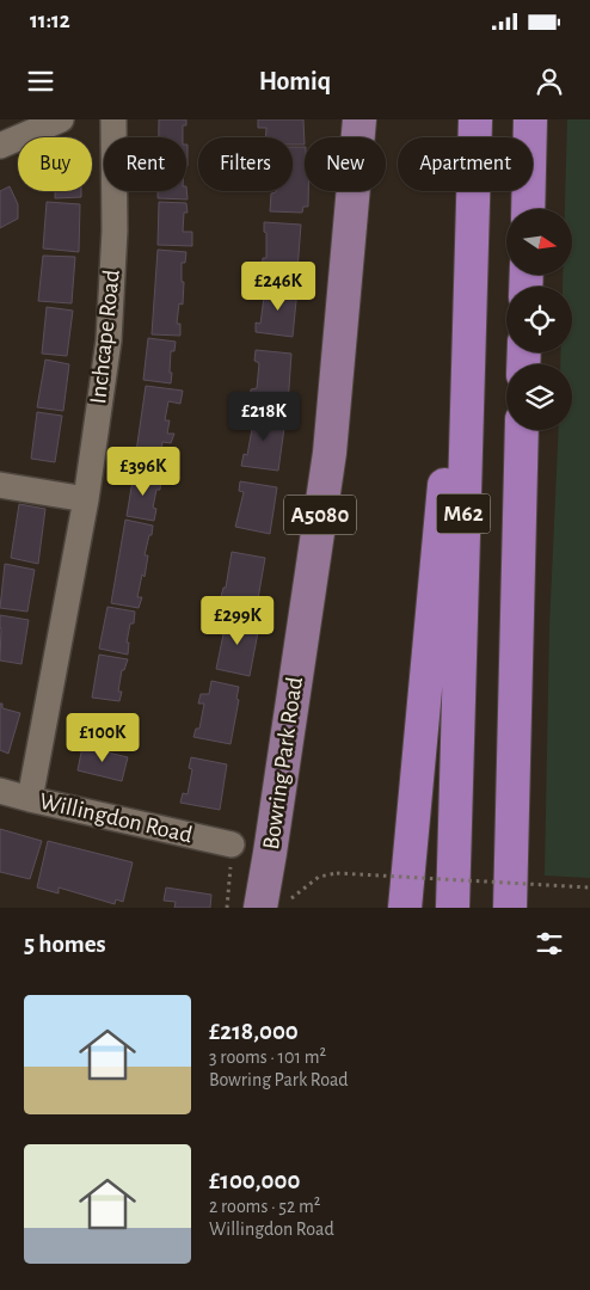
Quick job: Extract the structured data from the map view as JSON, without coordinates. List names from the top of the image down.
{
  "streets": {
    "highway": ["M62"],
    "main road": ["A5080", "Bowring Park Road"],
    "street": ["Inchcape Road", "Willingdon Road"]
  },
  "crossings": [
    ["Inchcape Road", "Willingdon Road"]
  ],
  "north": "right",
  "page": {
    "status": "11:12",
    "header": "Homiq",
    "chip": [
      "Buy",
      "Rent",
      "Filters",
      "New",
      "Apartment"
    ],
    "price": [
      "£246K",
      "£218K",
      "£396K",
      "£299K",
      "£100K"
    ],
    "heading": "5 homes",
    "list": [
      {
        "name": "£218,000",
        "note": "3 rooms · 101 m² · Bowring Park Road"
      },
      {
        "name": "£100,000",
        "note": "2 rooms · 52 m² · Willingdon Road"
      }
    ]
  }
}
